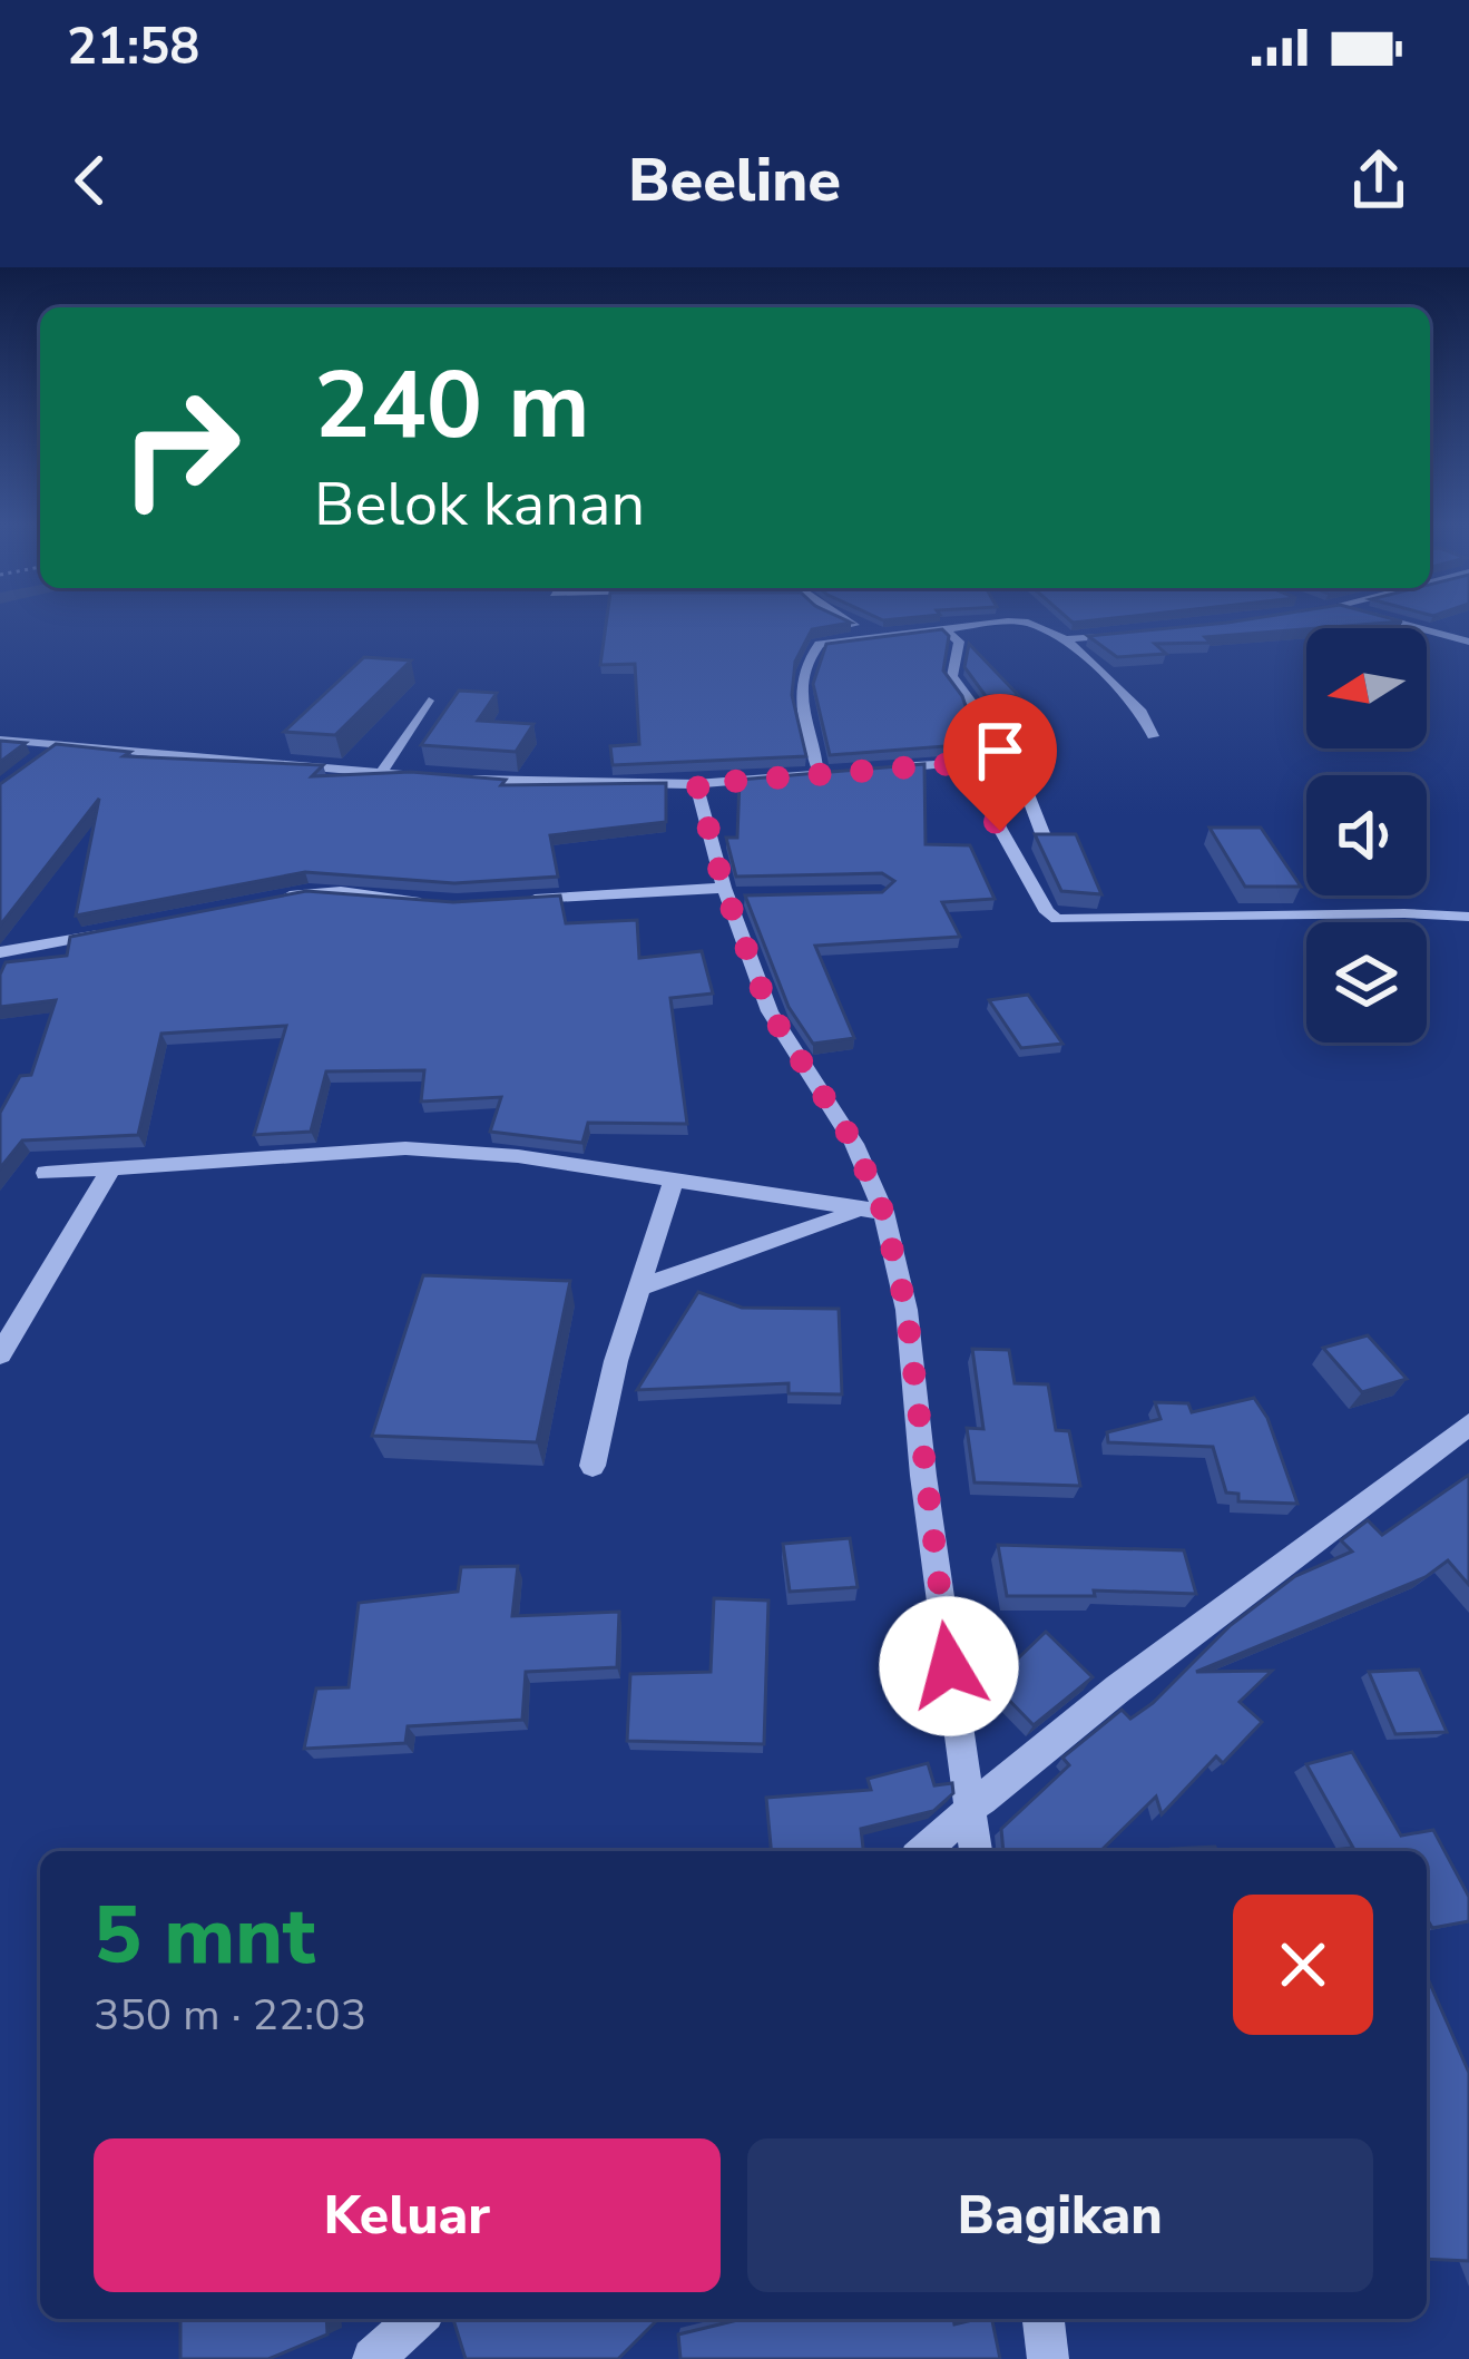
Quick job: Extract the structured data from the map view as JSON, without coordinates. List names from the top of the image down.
{
  "north": "left",
  "page": {
    "status": "21:58",
    "header": "Beeline",
    "turn": ["240 m", "Belok kanan"],
    "heading": ["5 mnt", "350 m · 22:03"],
    "buttons": ["Keluar", "Bagikan"]
  }
}
